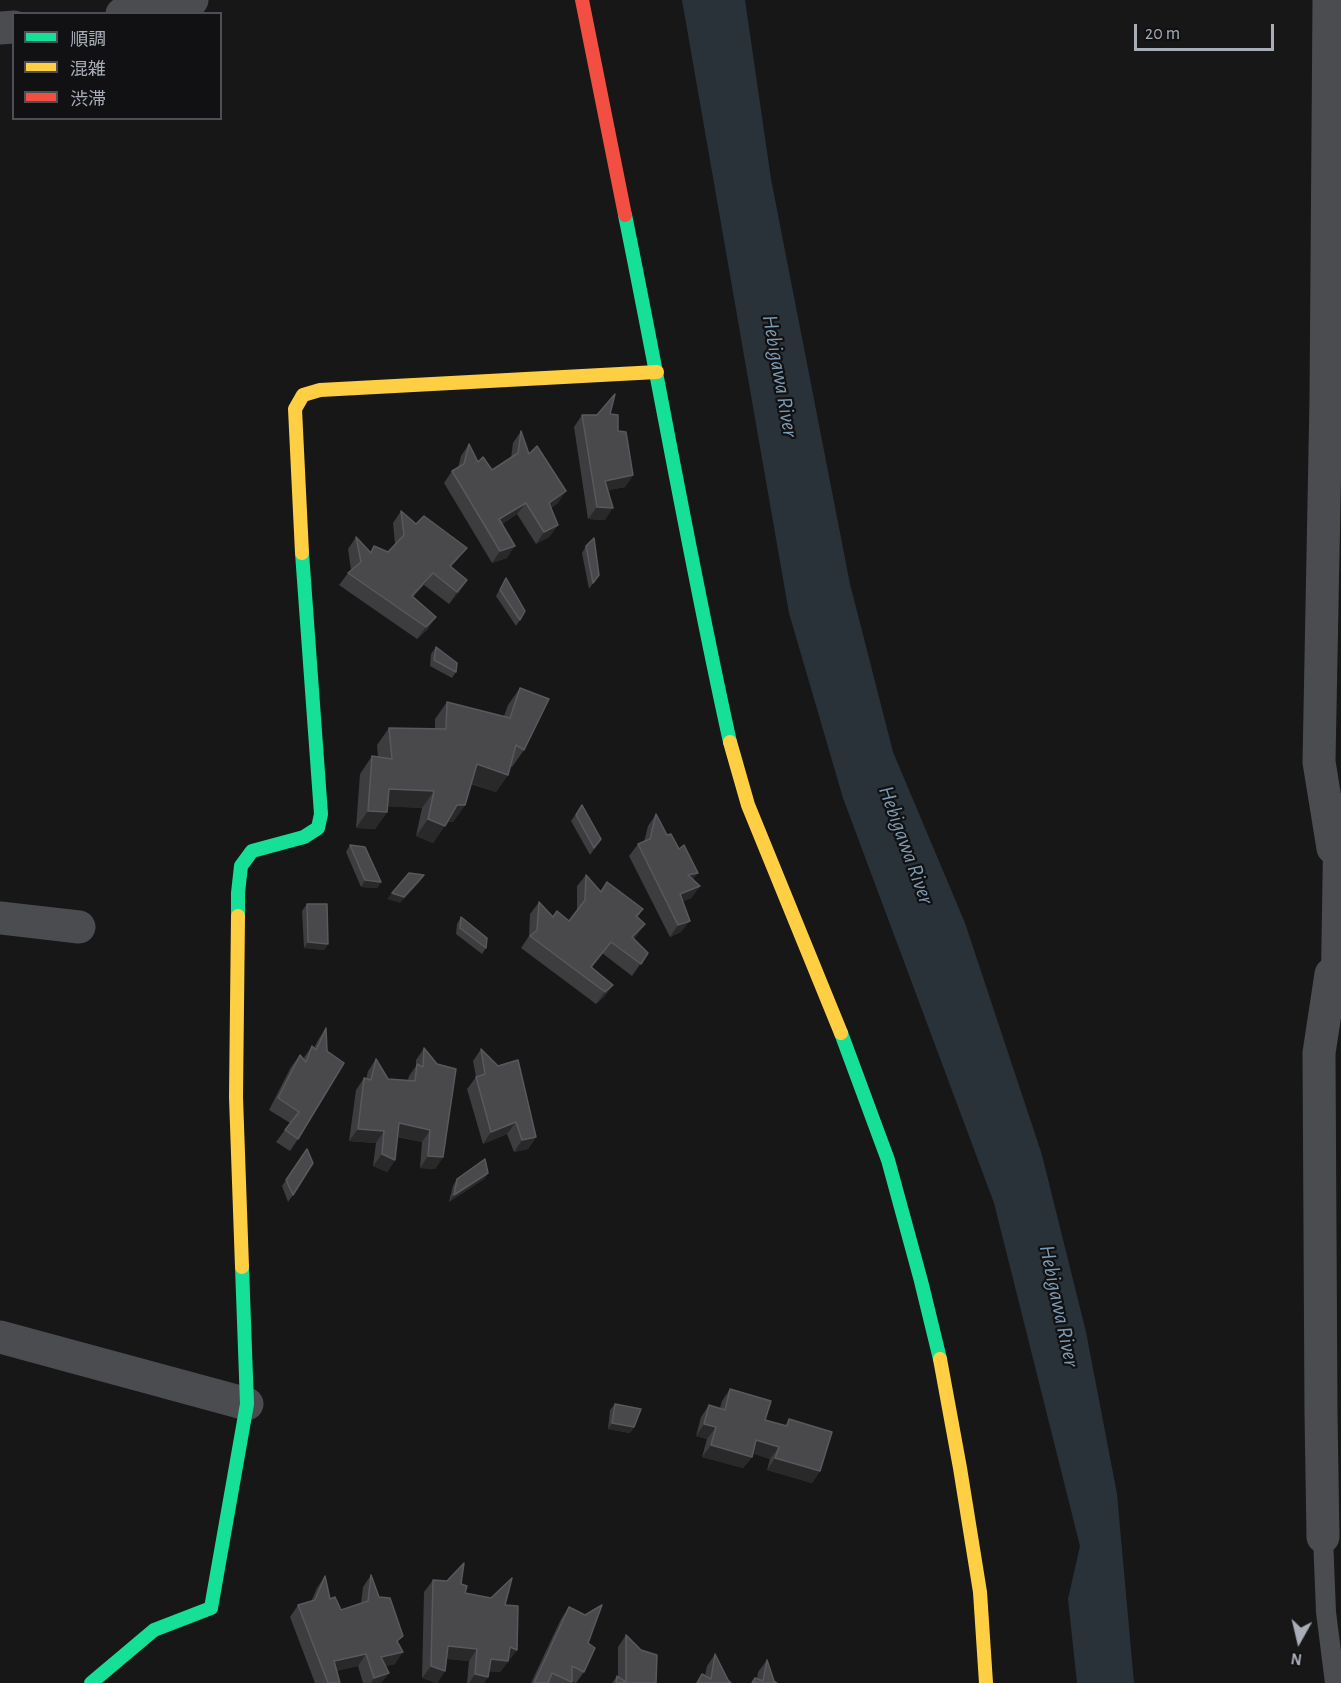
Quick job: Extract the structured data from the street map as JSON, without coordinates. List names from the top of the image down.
{
  "water": ["Hebigawa River"],
  "legend": ["順調", "混雑", "渋滞"],
  "scale_bar": "20 m",
  "north": "bottom"
}
